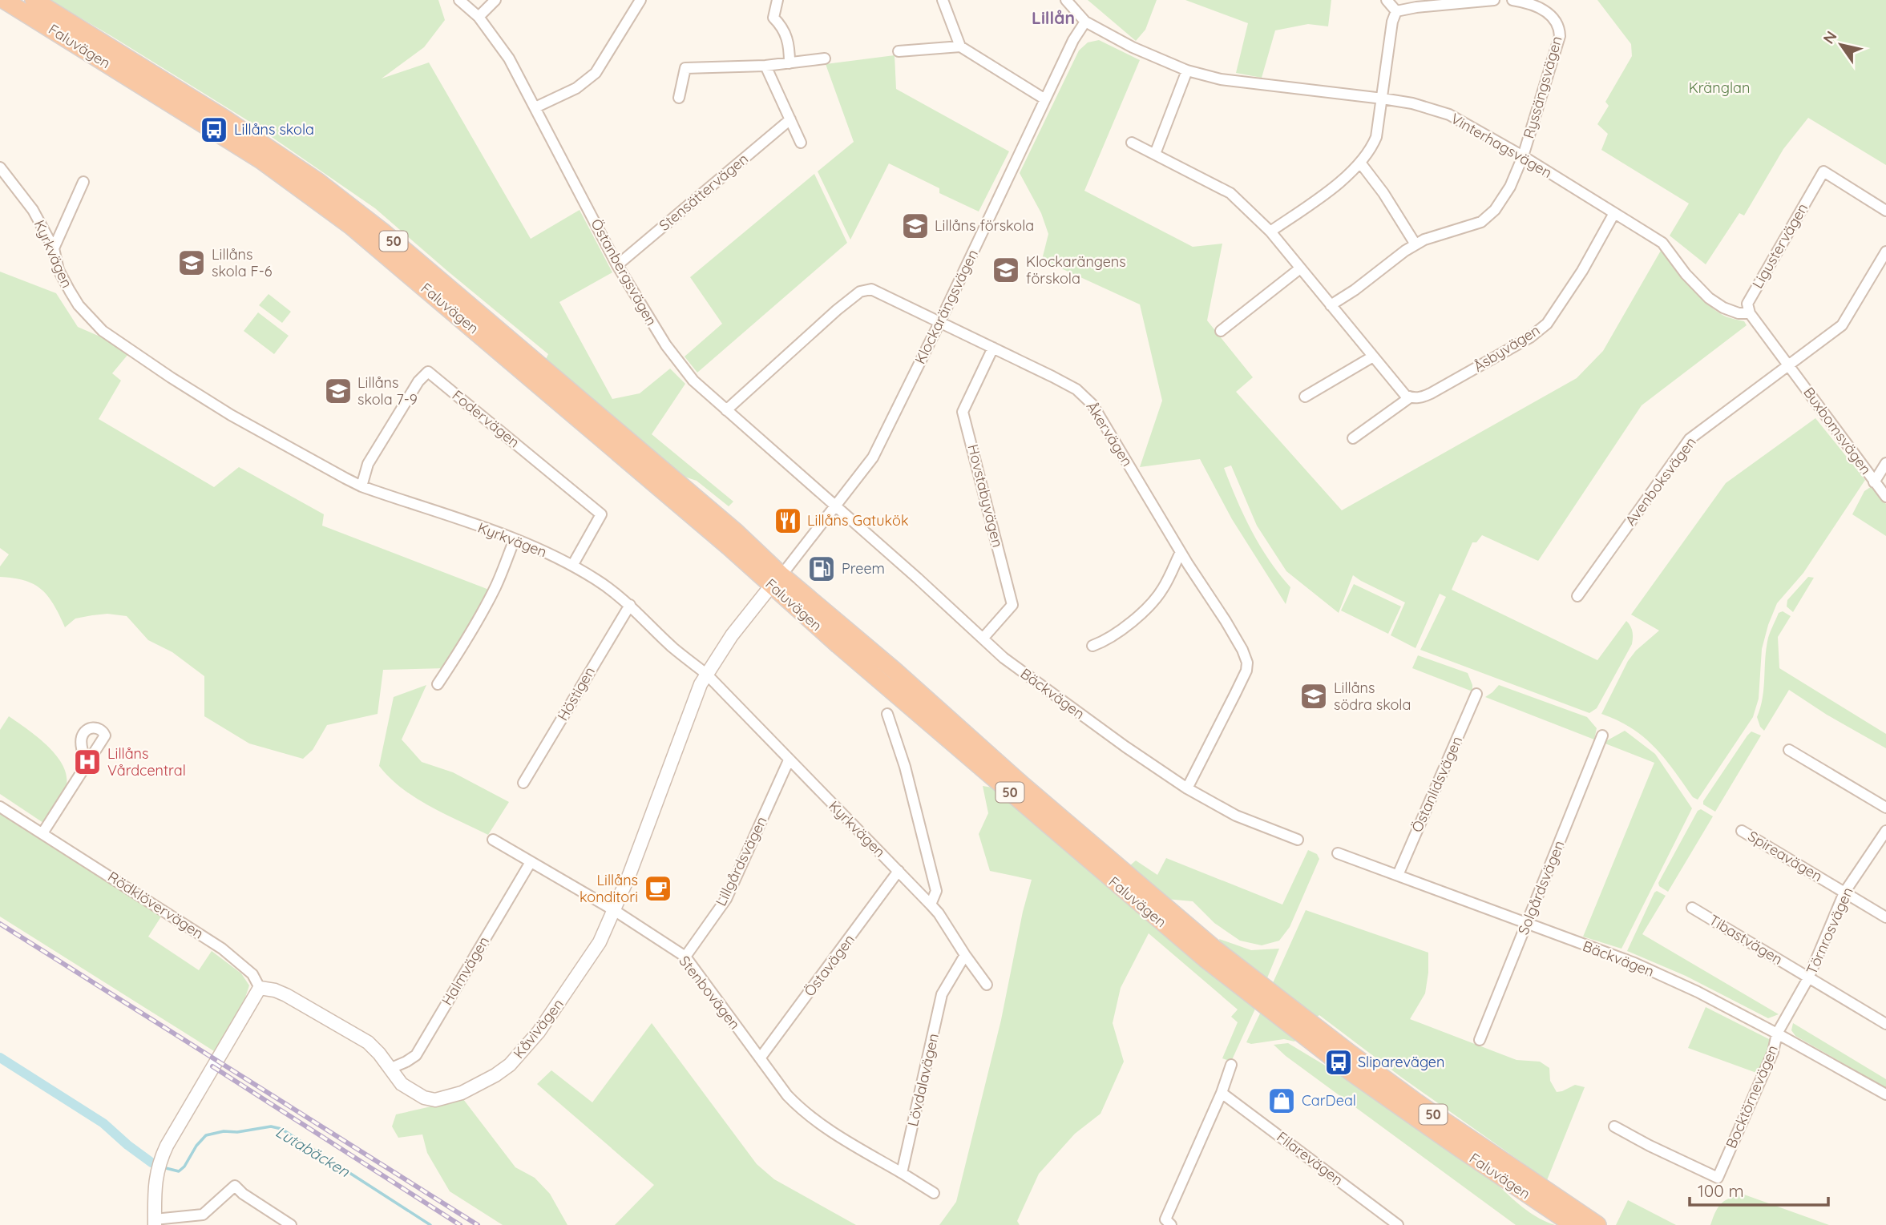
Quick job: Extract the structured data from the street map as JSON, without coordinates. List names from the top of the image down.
{
  "streets": {
    "highway": ["Faluvägen", "50"],
    "street": [
      "Ryssängsvägen",
      "Vinterhagsvägen",
      "Stensättervägen",
      "Ligustervägen",
      "Kyrkvägen",
      "Östanbergsvägen",
      "Klockarängsvägen",
      "Åsbyvägen",
      "Fodervägen",
      "Buxbomsvägen",
      "Åkervägen",
      "Avenboksvägen",
      "Hovstabyvägen",
      "Höstigen",
      "Bäckvägen",
      "Östanlidsvägen",
      "Spireavägen",
      "Lillgårdsvägen",
      "Solgårdsvägen",
      "Rödklövervägen",
      "Törnrosvägen",
      "Tibastvägen",
      "Östavägen",
      "Halmvägen",
      "Stenbovägen",
      "Kåvivägen",
      "Lövdalavägen",
      "Bocktörnevägen",
      "Filarevägen"
    ]
  },
  "crossings": [
    ["Faluvägen", "Klockarängsvägen"],
    ["Faluvägen", "Kåvivägen"],
    ["Ryssängsvägen", "Vinterhagsvägen"],
    ["Vinterhagsvägen", "Ligustervägen"],
    ["Vinterhagsvägen", "Klockarängsvägen"],
    ["Vinterhagsvägen", "Åsbyvägen"],
    ["Stensättervägen", "Östanbergsvägen"],
    ["Kyrkvägen", "Fodervägen"],
    ["Kyrkvägen", "Höstigen"],
    ["Kyrkvägen", "Lillgårdsvägen"],
    ["Kyrkvägen", "Östavägen"],
    ["Kyrkvägen", "Kåvivägen"],
    ["Kyrkvägen", "Lövdalavägen"],
    ["Östanbergsvägen", "Klockarängsvägen"],
    ["Östanbergsvägen", "Åkervägen"],
    ["Östanbergsvägen", "Bäckvägen"],
    ["Klockarängsvägen", "Åkervägen"],
    ["Klockarängsvägen", "Bäckvägen"],
    ["Klockarängsvägen", "Kåvivägen"],
    ["Buxbomsvägen", "Avenboksvägen"],
    ["Åkervägen", "Hovstabyvägen"],
    ["Åkervägen", "Bäckvägen"],
    ["Hovstabyvägen", "Bäckvägen"],
    ["Bäckvägen", "Östanlidsvägen"],
    ["Bäckvägen", "Solgårdsvägen"],
    ["Bäckvägen", "Törnrosvägen"],
    ["Bäckvägen", "Bocktörnevägen"],
    ["Spireavägen", "Törnrosvägen"],
    ["Lillgårdsvägen", "Stenbovägen"],
    ["Rödklövervägen", "Kåvivägen"],
    ["Törnrosvägen", "Tibastvägen"],
    ["Törnrosvägen", "Bocktörnevägen"],
    ["Östavägen", "Stenbovägen"],
    ["Halmvägen", "Stenbovägen"],
    ["Halmvägen", "Kåvivägen"],
    ["Stenbovägen", "Kåvivägen"],
    ["Stenbovägen", "Lövdalavägen"]
  ],
  "districts": ["Lillån"],
  "water": ["Lutabäcken"],
  "parks": ["Kränglan"],
  "places": {
    "bus stop": ["Lillåns skola", "Sliparevägen"],
    "school or university": [
      "Lillåns förskola",
      "Lillåns skola F-6",
      "Klockarängens förskola",
      "Lillåns skola 7-9",
      "Lillåns södra skola"
    ],
    "restaurant": ["Lillåns Gatukök"],
    "fuel station": ["Preem"],
    "hospital": ["Lillåns Vårdcentral"],
    "cafe": ["Lillåns konditori"],
    "shop": ["CarDeal"]
  },
  "scale_bar": "100 m",
  "north": "top left"
}
